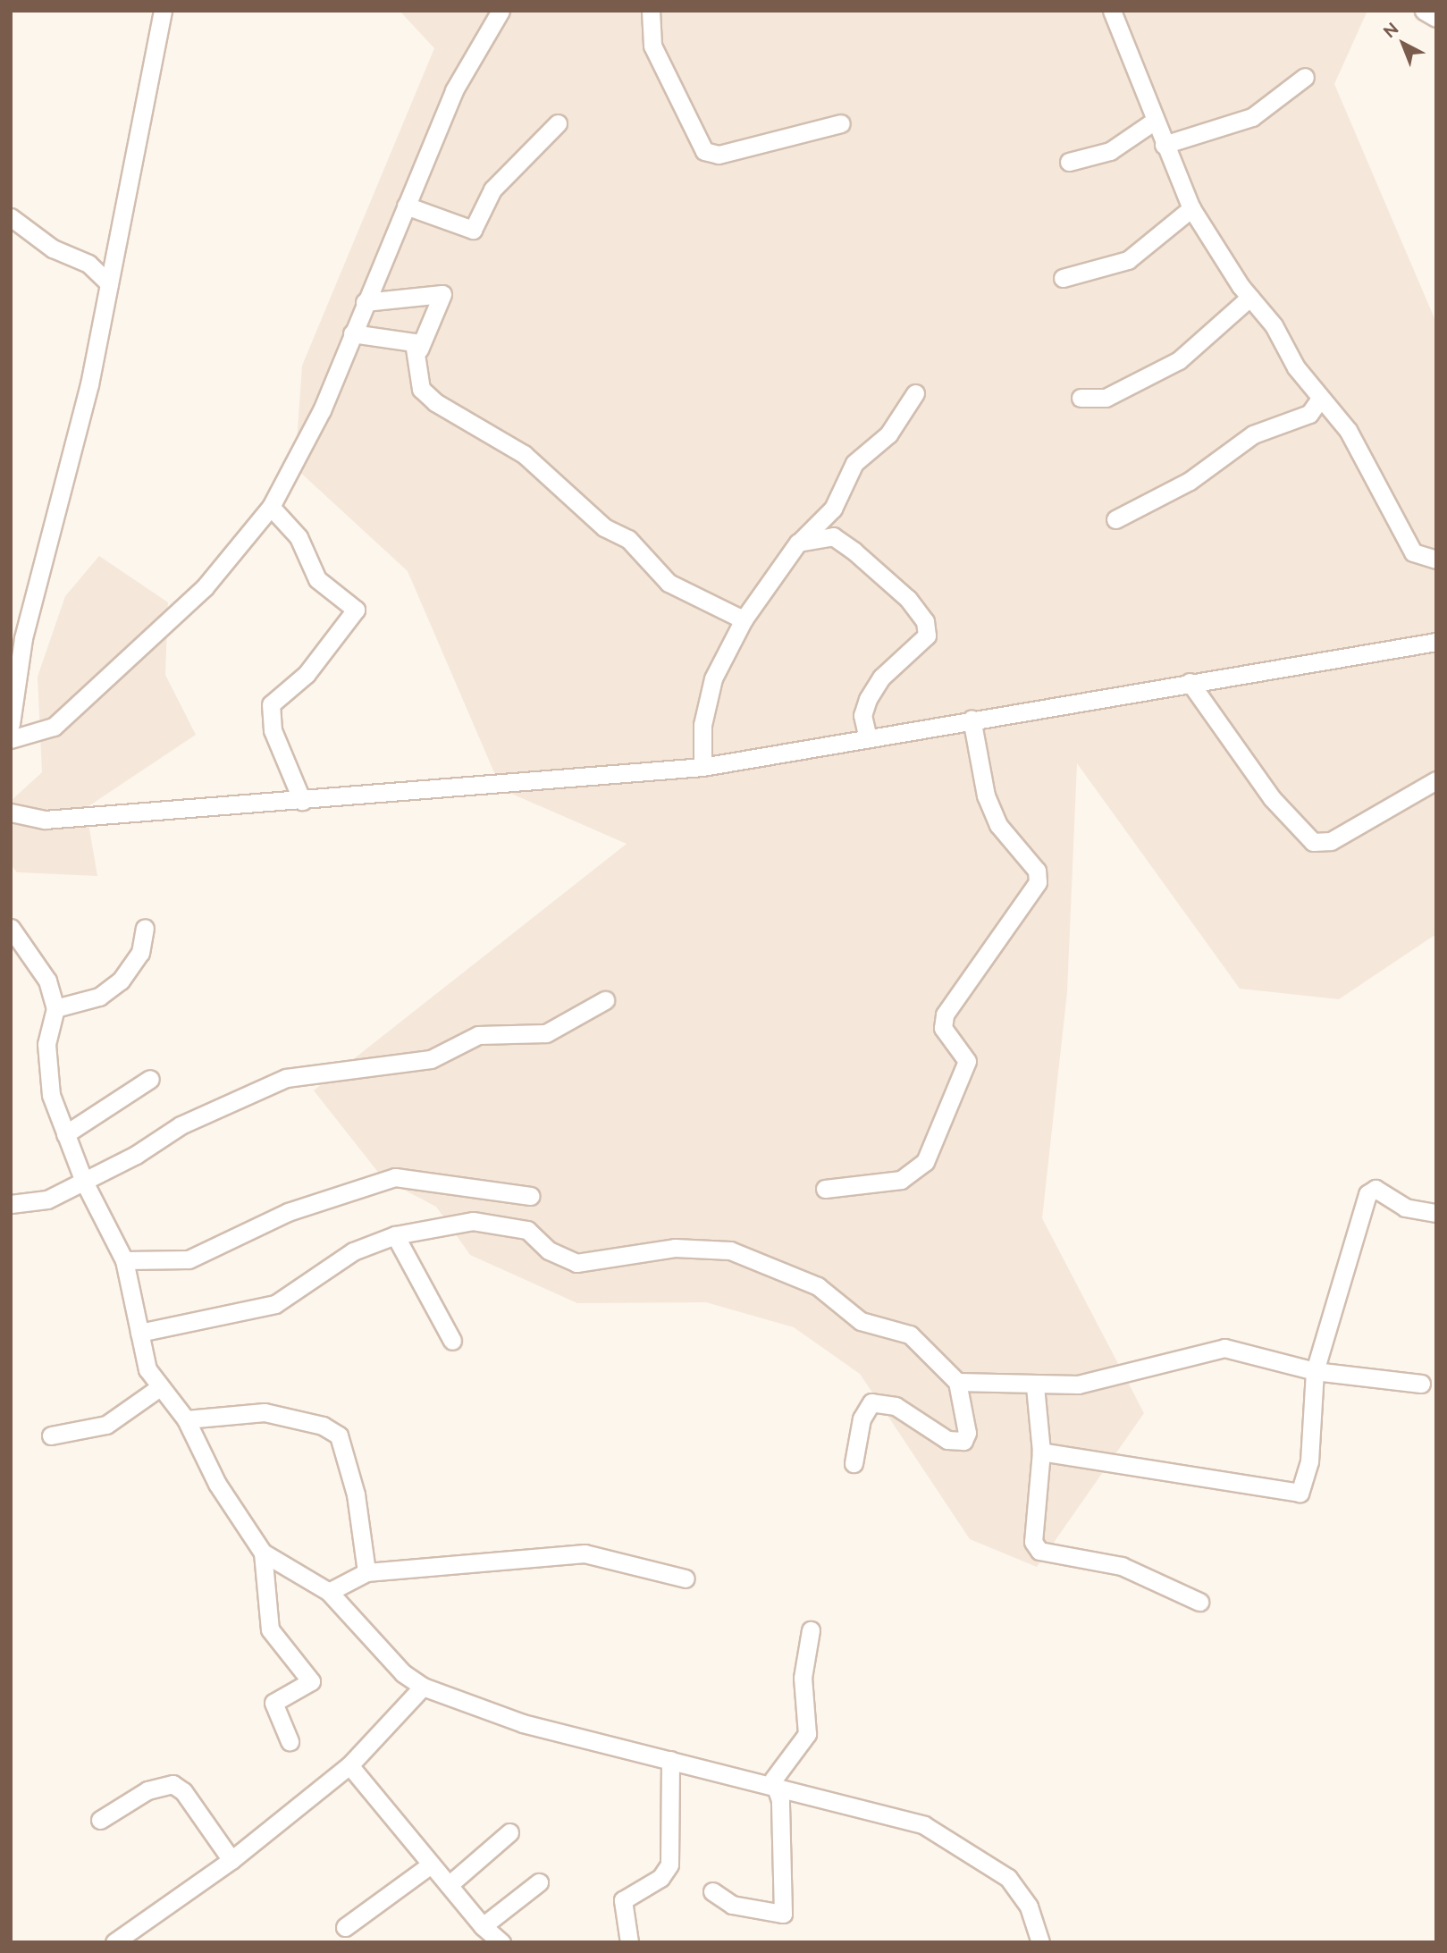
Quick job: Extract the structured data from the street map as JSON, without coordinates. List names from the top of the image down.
{
  "north": "top left"
}
